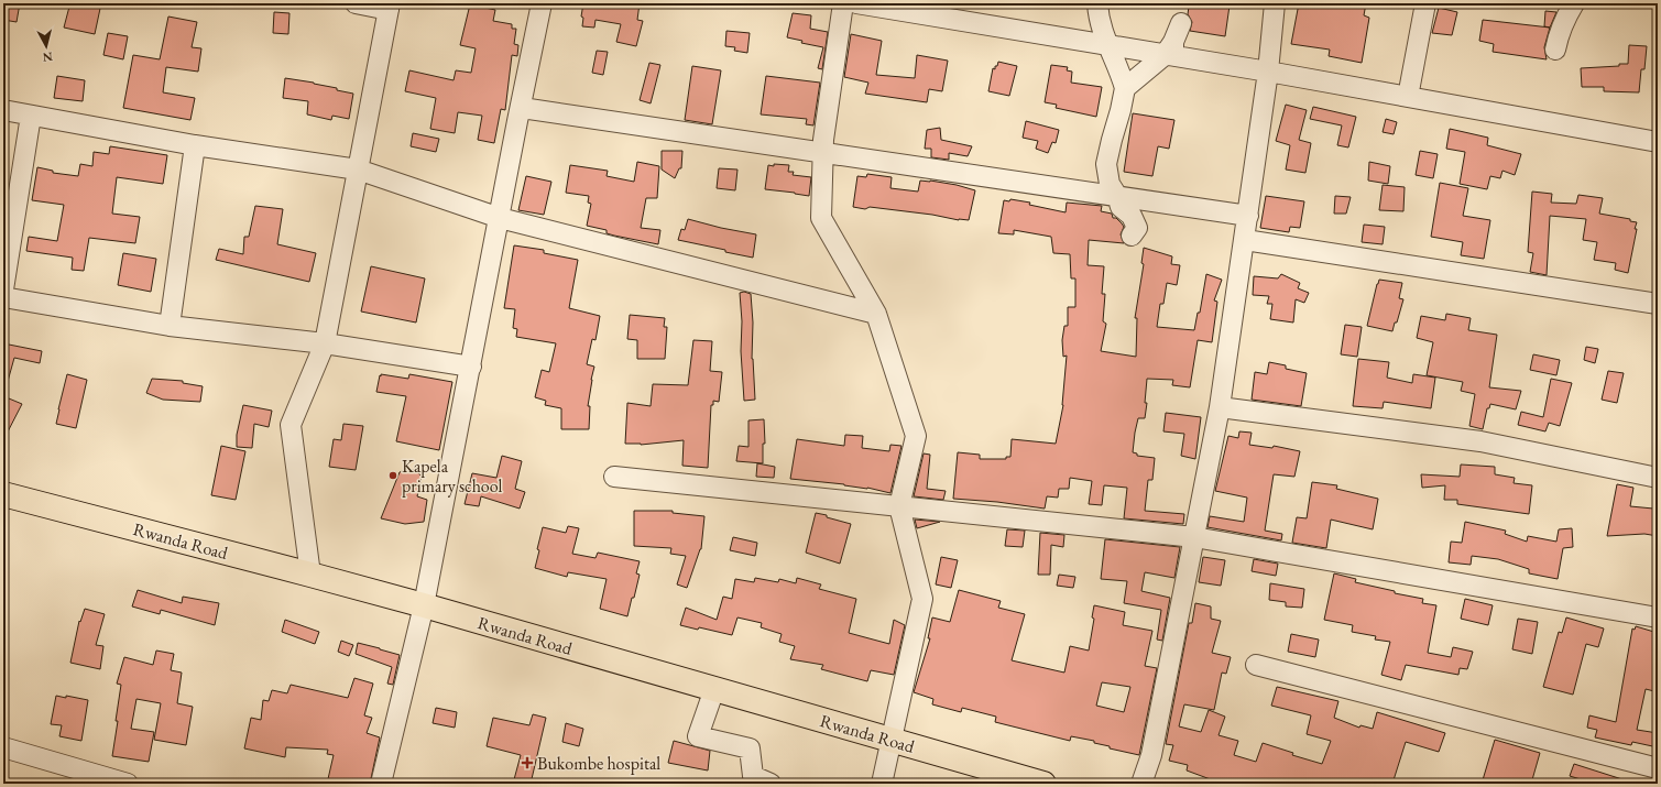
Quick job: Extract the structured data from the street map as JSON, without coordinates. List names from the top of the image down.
{
  "streets": {
    "highway": ["Rwanda Road"]
  },
  "places": {
    "other": ["Kapela primary school"],
    "health": ["Bukombe hospital"]
  },
  "north": "bottom"
}
